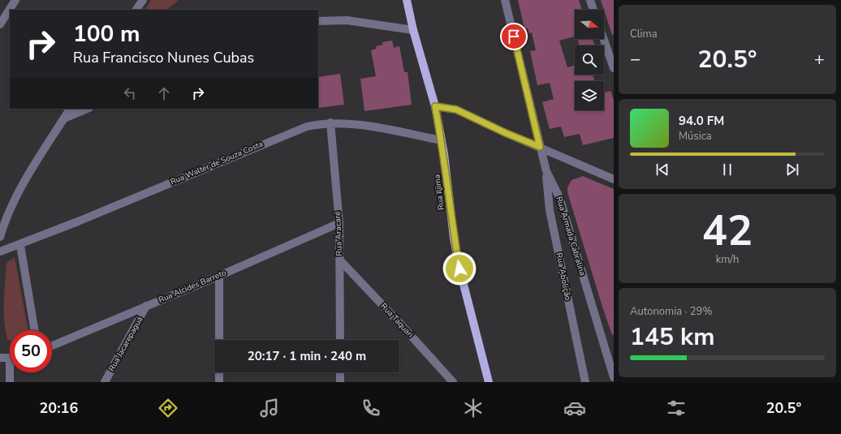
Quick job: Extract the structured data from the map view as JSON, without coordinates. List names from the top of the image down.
{
  "streets": {
    "main road": ["Rua Iljima"],
    "street": [
      "Rua Walter de Souza Costa",
      "Rua Aracaré",
      "Rua Armada Cabralina",
      "Rua Abolição",
      "Rua Alcides Barreto",
      "Rua Taquari",
      "Rua Jacarepaguá"
    ]
  },
  "crossings": [
    ["Rua Walter de Souza Costa", "Rua Iljima"],
    ["Rua Walter de Souza Costa", "Rua Aracaré"],
    ["Rua Aracaré", "Rua Alcides Barreto"],
    ["Rua Aracaré", "Rua Taquari"],
    ["Rua Armada Cabralina", "Rua Abolição"],
    ["Rua Alcides Barreto", "Rua Jacarepaguá"]
  ],
  "north": "right",
  "page": {
    "tile": [
      "Clima",
      ["42", "km/h"],
      ["Autonomia · 29%", "145 km"]
    ],
    "turn": ["100 m", "Rua Francisco Nunes Cubas"],
    "heat": ["−", "20.5°", "+"],
    "song": ["94.0 FM", "Música"],
    "limit": "50",
    "trip": "20:17 · 1 min · 240 m",
    "tabs": ["20:16", "20.5°"]
  }
}
